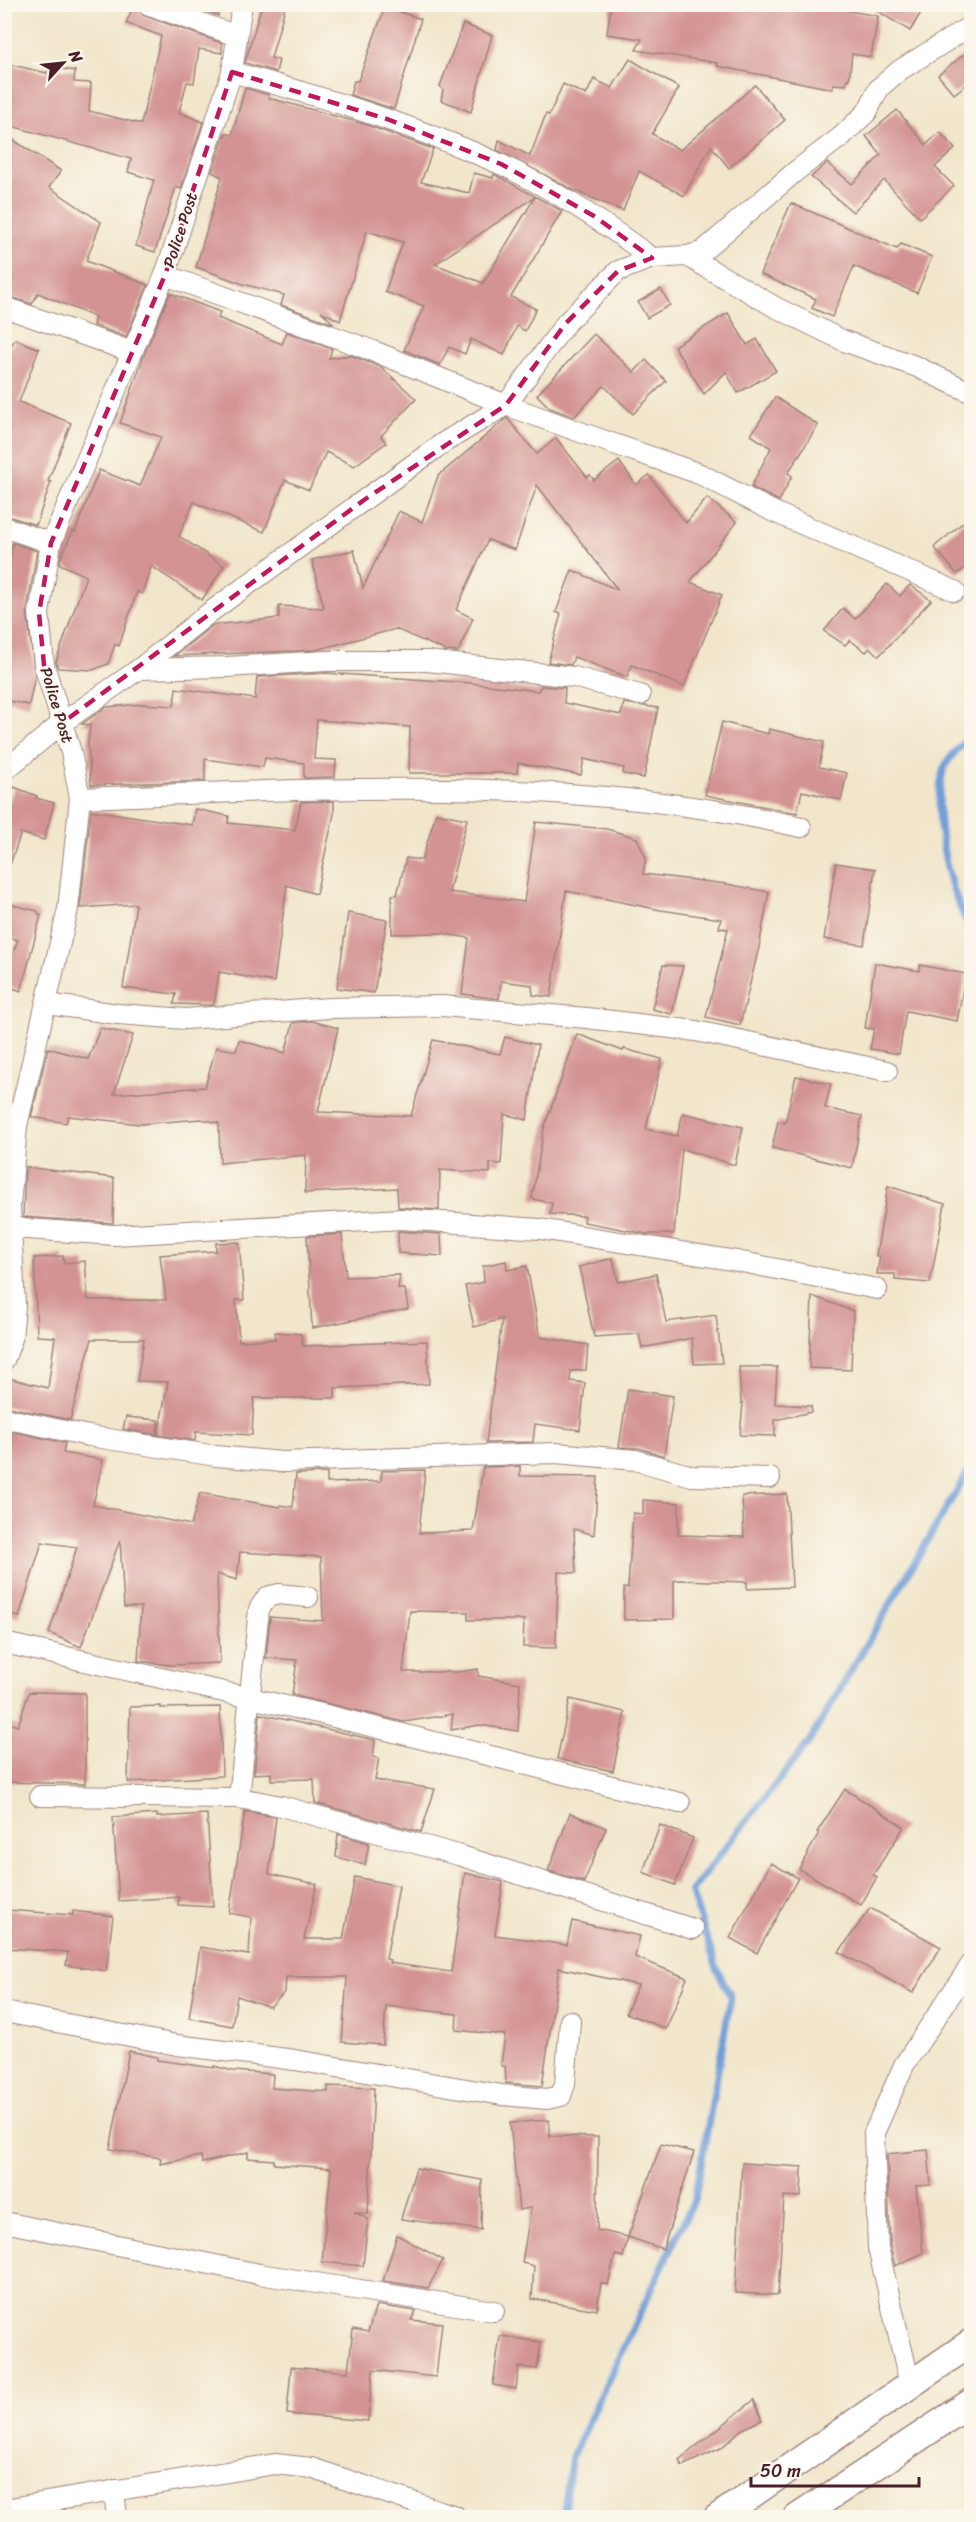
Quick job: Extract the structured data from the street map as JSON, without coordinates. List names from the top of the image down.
{
  "streets": {
    "street": ["Police Post"]
  },
  "scale_bar": "50 m",
  "north": "top right"
}
